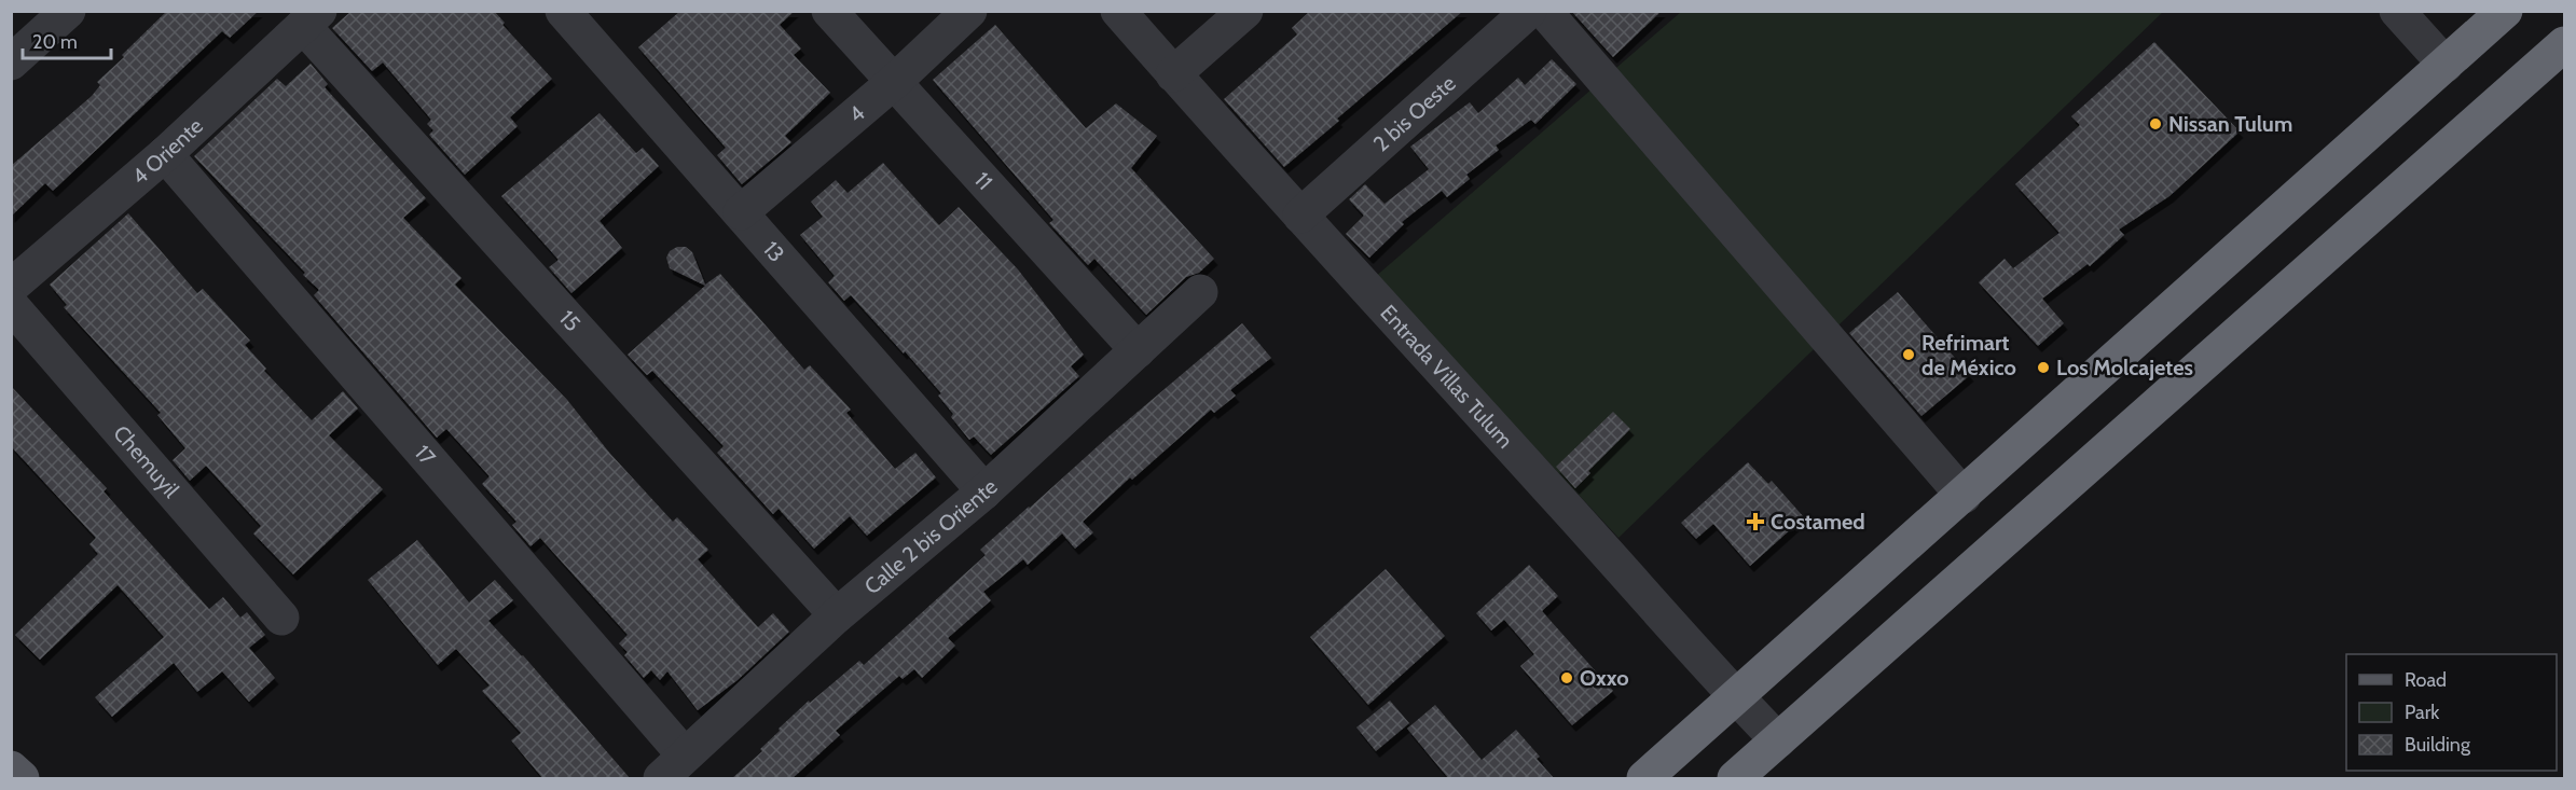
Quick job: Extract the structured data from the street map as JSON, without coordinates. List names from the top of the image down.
{
  "streets": {
    "street": [
      "2 bis Oeste",
      "4",
      "4 Oriente",
      "11",
      "13",
      "15",
      "Entrada Villas Tulum",
      "17",
      "Chemuyil",
      "Calle 2 bis Oriente"
    ]
  },
  "crossings": [
    ["2 bis Oeste", "Entrada Villas Tulum"],
    ["4", "11"],
    ["4", "13"],
    ["4 Oriente", "15"],
    ["4 Oriente", "17"],
    ["11", "Calle 2 bis Oriente"],
    ["13", "Calle 2 bis Oriente"],
    ["15", "Calle 2 bis Oriente"],
    ["17", "Calle 2 bis Oriente"]
  ],
  "places": {
    "other": [
      "Nissan Tulum",
      "Refrimart de México",
      "Los Molcajetes",
      "Oxxo"
    ],
    "health": ["Costamed"]
  },
  "legend": ["Road", "Park", "Building"],
  "scale_bar": "20 m"
}
